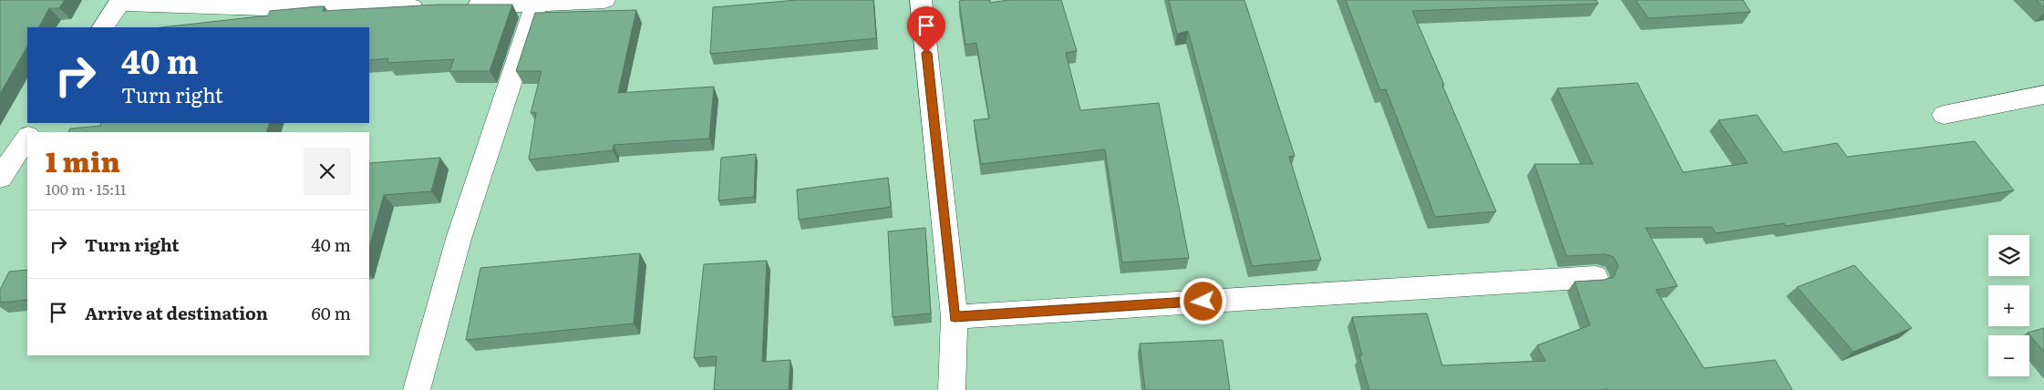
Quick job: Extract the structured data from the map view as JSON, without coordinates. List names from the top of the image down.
{
  "page": {
    "turn": ["40 m", "Turn right"],
    "heading": ["1 min", "100 m · 15:11"],
    "list": [
      {
        "name": "Turn right",
        "value": "40 m"
      },
      {
        "name": "Arrive at destination",
        "value": "60 m"
      }
    ],
    "map_buttons": ["+", "−"]
  }
}
